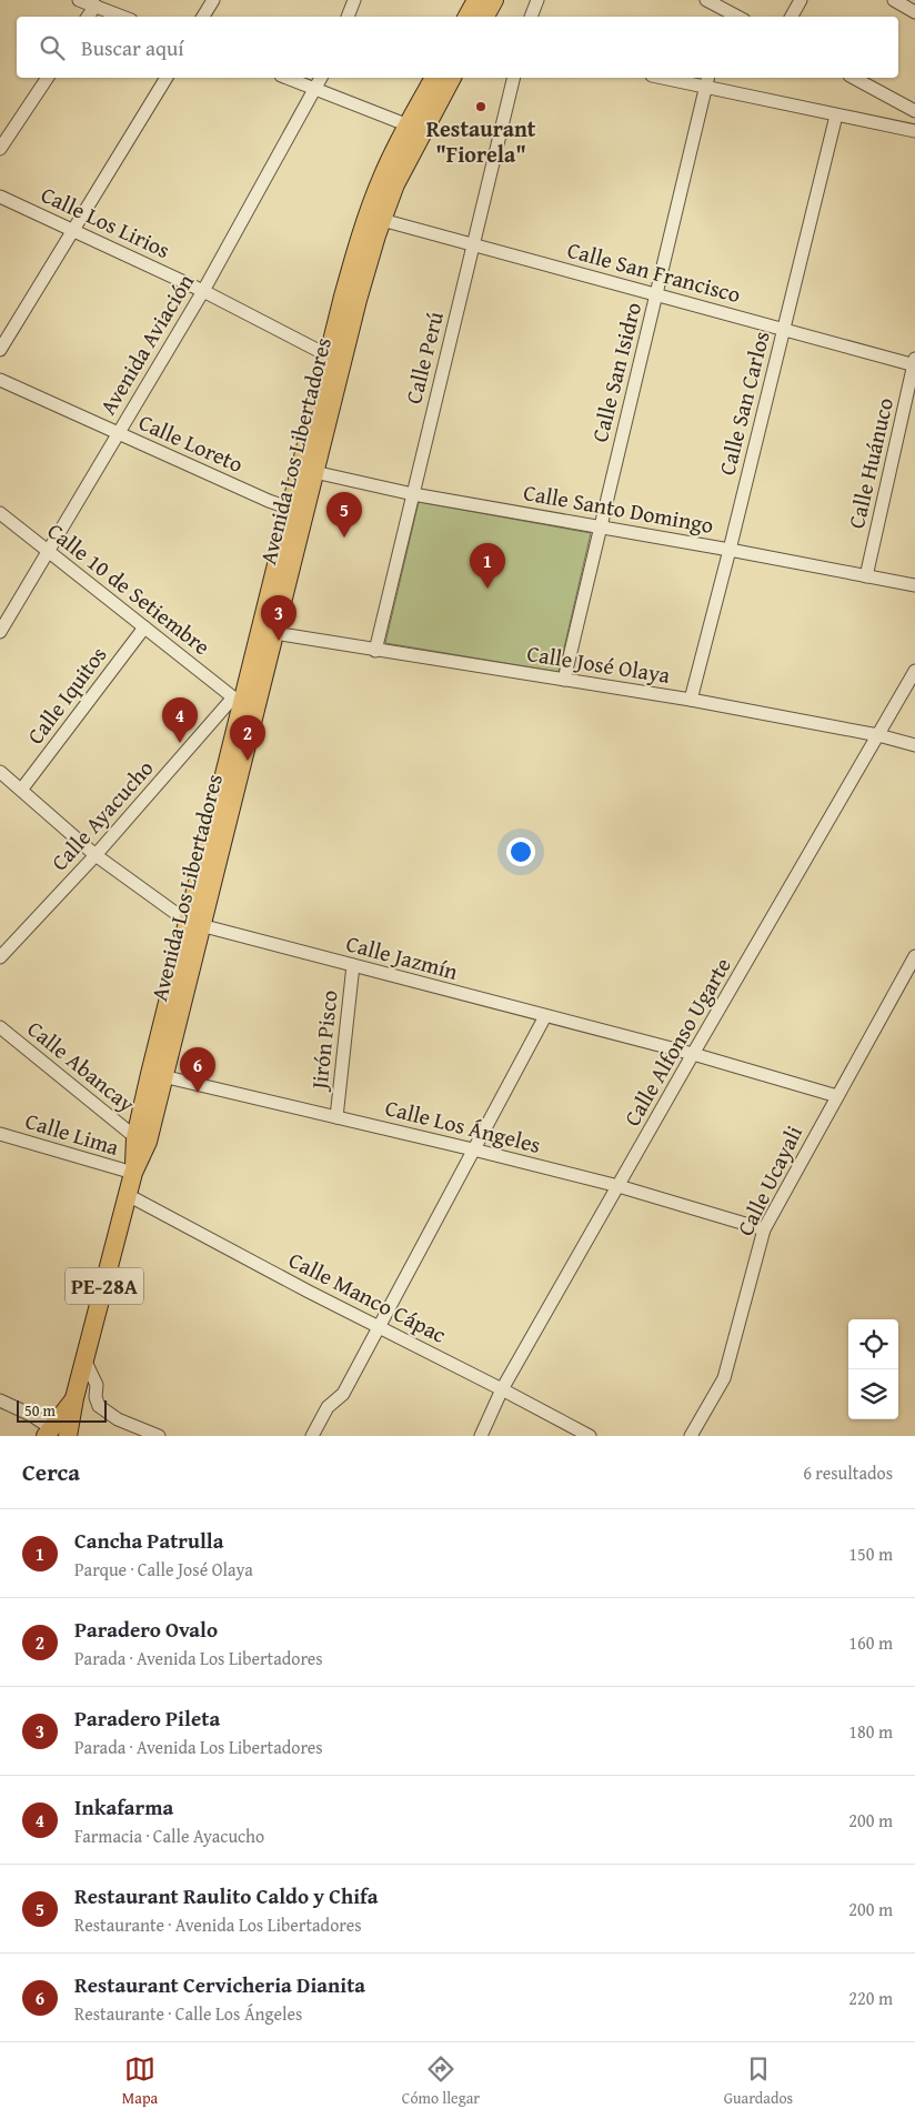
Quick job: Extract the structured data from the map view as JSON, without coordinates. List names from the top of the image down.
{
  "streets": {
    "highway": ["Avenida Los Libertadores", "PE-28A"],
    "street": [
      "Calle Los Lirios",
      "Calle San Francisco",
      "Avenida Aviación",
      "Calle Perú",
      "Calle San Isidro",
      "Calle San Carlos",
      "Calle Loreto",
      "Calle Huánuco",
      "Calle Santo Domingo",
      "Calle 10 de Setiembre",
      "Calle José Olaya",
      "Calle Iquitos",
      "Calle Ayacucho",
      "Calle Jazmín",
      "Jirón Pisco",
      "Calle Alfonso Ugarte",
      "Calle Abancay",
      "Calle Los Ángeles",
      "Calle Lima",
      "Calle Ucayali",
      "Calle Manco Cápac"
    ]
  },
  "crossings": [
    ["Calle Los Lirios", "Avenida Aviación"],
    ["Calle Los Lirios", "Avenida Los Libertadores"],
    ["Calle San Francisco", "Calle Perú"],
    ["Calle San Francisco", "Calle San Isidro"],
    ["Calle San Francisco", "Calle San Carlos"],
    ["Calle San Francisco", "Avenida Los Libertadores"],
    ["Calle San Francisco", "Calle Huánuco"],
    ["Avenida Aviación", "Calle Loreto"],
    ["Avenida Aviación", "Calle 10 de Setiembre"],
    ["Calle Perú", "Calle Santo Domingo"],
    ["Calle Perú", "Calle José Olaya"],
    ["Calle San Isidro", "Calle Santo Domingo"],
    ["Calle San Isidro", "Calle José Olaya"],
    ["Calle San Carlos", "Calle Santo Domingo"],
    ["Calle San Carlos", "Calle José Olaya"],
    ["Calle Loreto", "Avenida Los Libertadores"],
    ["Avenida Los Libertadores", "Calle Santo Domingo"],
    ["Avenida Los Libertadores", "Calle 10 de Setiembre"],
    ["Avenida Los Libertadores", "Calle José Olaya"],
    ["Avenida Los Libertadores", "Calle Ayacucho"],
    ["Avenida Los Libertadores", "Calle Jazmín"],
    ["Avenida Los Libertadores", "Calle Abancay"],
    ["Avenida Los Libertadores", "Calle Los Ángeles"],
    ["Avenida Los Libertadores", "Calle Lima"],
    ["Avenida Los Libertadores", "Calle Manco Cápac"],
    ["Calle Huánuco", "Calle Santo Domingo"],
    ["Calle 10 de Setiembre", "Calle Iquitos"],
    ["Calle 10 de Setiembre", "Calle Ayacucho"],
    ["Calle José Olaya", "Calle Alfonso Ugarte"],
    ["Calle Iquitos", "Calle Jazmín"],
    ["Calle Ayacucho", "Calle Jazmín"],
    ["Calle Jazmín", "Jirón Pisco"],
    ["Calle Jazmín", "Calle Alfonso Ugarte"],
    ["Calle Jazmín", "Calle Ucayali"],
    ["Jirón Pisco", "Calle Los Ángeles"],
    ["Calle Alfonso Ugarte", "Calle Los Ángeles"],
    ["Calle Alfonso Ugarte", "Calle Manco Cápac"],
    ["Calle Los Ángeles", "Calle Ucayali"]
  ],
  "places": ["Restaurant \"Fiorela\""],
  "scale_bar": "50 m",
  "page": {
    "search": "Buscar aquí",
    "pins": [
      "5",
      "1",
      "3",
      "4",
      "2",
      "6"
    ],
    "scale": "50 m",
    "heading": ["Cerca", "6 resultados"],
    "list": [
      {
        "mark": "1",
        "name": "Cancha Patrulla",
        "note": "Parque · Calle José Olaya",
        "value": "150 m"
      },
      {
        "mark": "2",
        "name": "Paradero Ovalo",
        "note": "Parada · Avenida Los Libertadores",
        "value": "160 m"
      },
      {
        "mark": "3",
        "name": "Paradero Pileta",
        "note": "Parada · Avenida Los Libertadores",
        "value": "180 m"
      },
      {
        "mark": "4",
        "name": "Inkafarma",
        "note": "Farmacia · Calle Ayacucho",
        "value": "200 m"
      },
      {
        "mark": "5",
        "name": "Restaurant Raulito Caldo y Chifa",
        "note": "Restaurante · Avenida Los Libertadores",
        "value": "200 m"
      },
      {
        "mark": "6",
        "name": "Restaurant Cervicheria Dianita",
        "note": "Restaurante · Calle Los Ángeles",
        "value": "220 m"
      }
    ],
    "nav": ["Mapa", "Cómo llegar", "Guardados"]
  }
}
